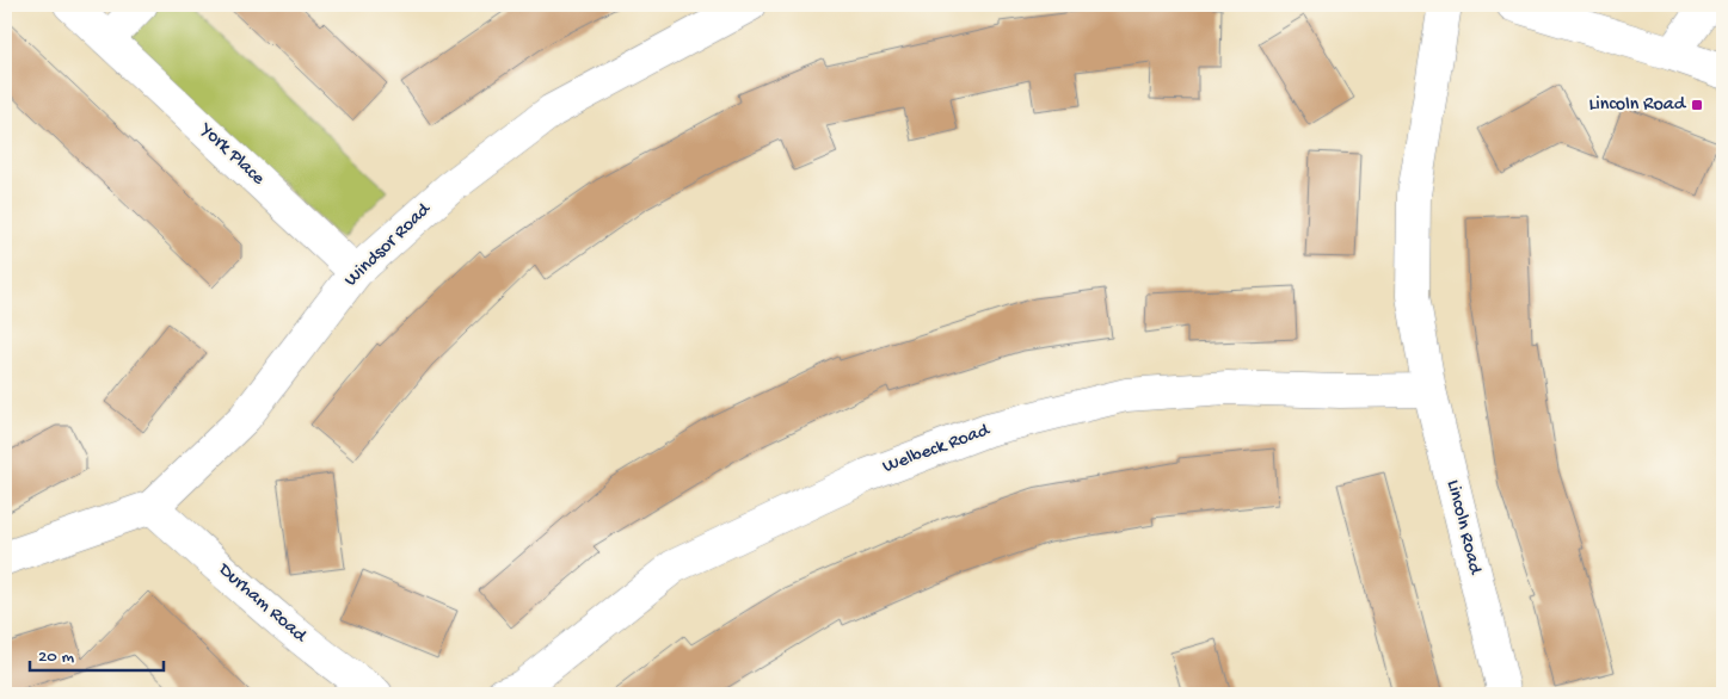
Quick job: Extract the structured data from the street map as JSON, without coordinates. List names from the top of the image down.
{
  "streets": {
    "street": [
      "York Place",
      "Windsor Road",
      "Welbeck Road",
      "Lincoln Road",
      "Durham Road"
    ]
  },
  "crossings": [
    ["York Place", "Windsor Road"],
    ["Windsor Road", "Durham Road"],
    ["Welbeck Road", "Lincoln Road"]
  ],
  "places": {
    "transit": ["Lincoln Road"]
  },
  "scale_bar": "20 m"
}
